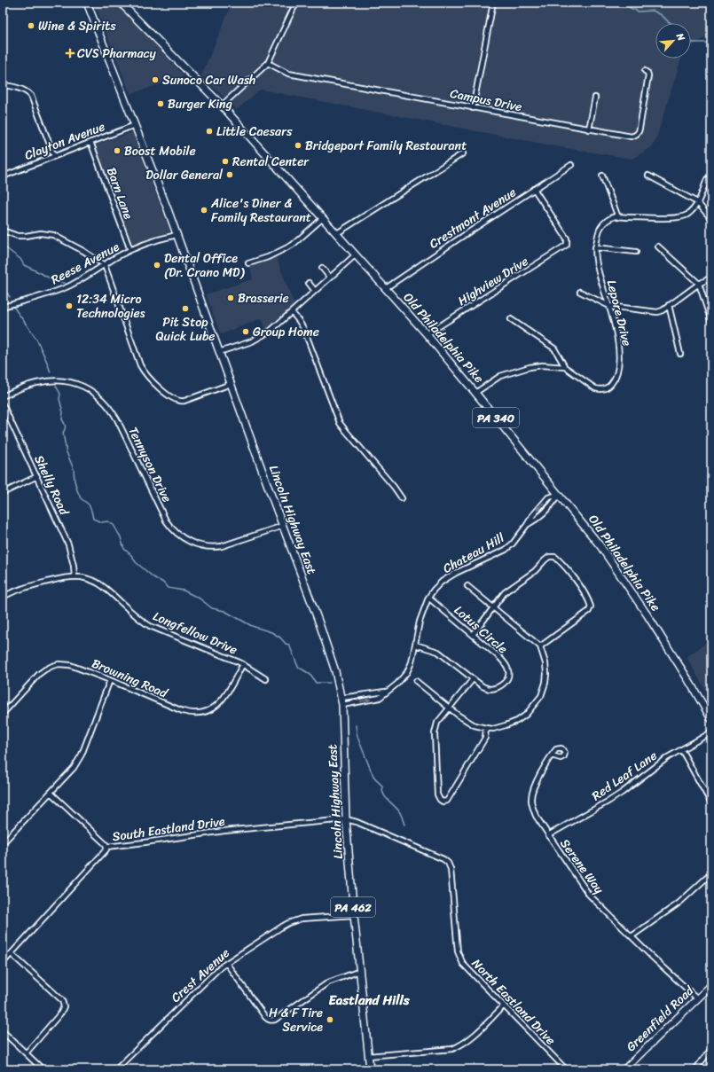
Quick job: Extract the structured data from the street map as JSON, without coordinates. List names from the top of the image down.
{
  "streets": {
    "main road": [
      "Old Philadelphia Pike",
      "PA 340",
      "Lincoln Highway East",
      "PA 462",
      "Greenfield Road"
    ],
    "street": [
      "Campus Drive",
      "Clayton Avenue",
      "Barn Lane",
      "Crestmont Avenue",
      "Reese Avenue",
      "Highview Drive",
      "Lepore Drive",
      "Tennyson Drive",
      "Shelly Road",
      "Chateau Hill",
      "Lotus Circle",
      "Longfellow Drive",
      "Browning Road",
      "Red Leaf Lane",
      "South Eastland Drive",
      "Serene Way",
      "Crest Avenue",
      "North Eastland Drive"
    ]
  },
  "crossings": [
    ["Clayton Avenue", "Barn Lane"],
    ["Clayton Avenue", "Lincoln Highway East"],
    ["Barn Lane", "Reese Avenue"],
    ["Crestmont Avenue", "Highview Drive"],
    ["Crestmont Avenue", "Old Philadelphia Pike"],
    ["Reese Avenue", "Lincoln Highway East"],
    ["Highview Drive", "Old Philadelphia Pike"],
    ["Old Philadelphia Pike", "Chateau Hill"],
    ["Tennyson Drive", "Lincoln Highway East"],
    ["Shelly Road", "Longfellow Drive"],
    ["Lincoln Highway East", "Chateau Hill"],
    ["Lincoln Highway East", "South Eastland Drive"],
    ["Lincoln Highway East", "Crest Avenue"],
    ["Lincoln Highway East", "North Eastland Drive"],
    ["Chateau Hill", "Lotus Circle"],
    ["Longfellow Drive", "Browning Road"],
    ["Red Leaf Lane", "Serene Way"],
    ["South Eastland Drive", "North Eastland Drive"],
    ["Serene Way", "Greenfield Road"]
  ],
  "districts": ["Eastland Hills"],
  "places": {
    "other": [
      "Wine & Spirits",
      "Sunoco Car Wash",
      "Burger King",
      "Little Caesars",
      "Bridgeport Family Restaurant",
      "Boost Mobile",
      "Rental Center",
      "Dollar General",
      "Alice's Diner & Family Restaurant",
      "Dental Office (Dr. Crano MD)",
      "Brasserie",
      "12:34 Micro Technologies",
      "Pit Stop Quick Lube",
      "Group Home",
      "H & F Tire Service"
    ],
    "health": ["CVS Pharmacy"]
  },
  "north": "top right"
}
